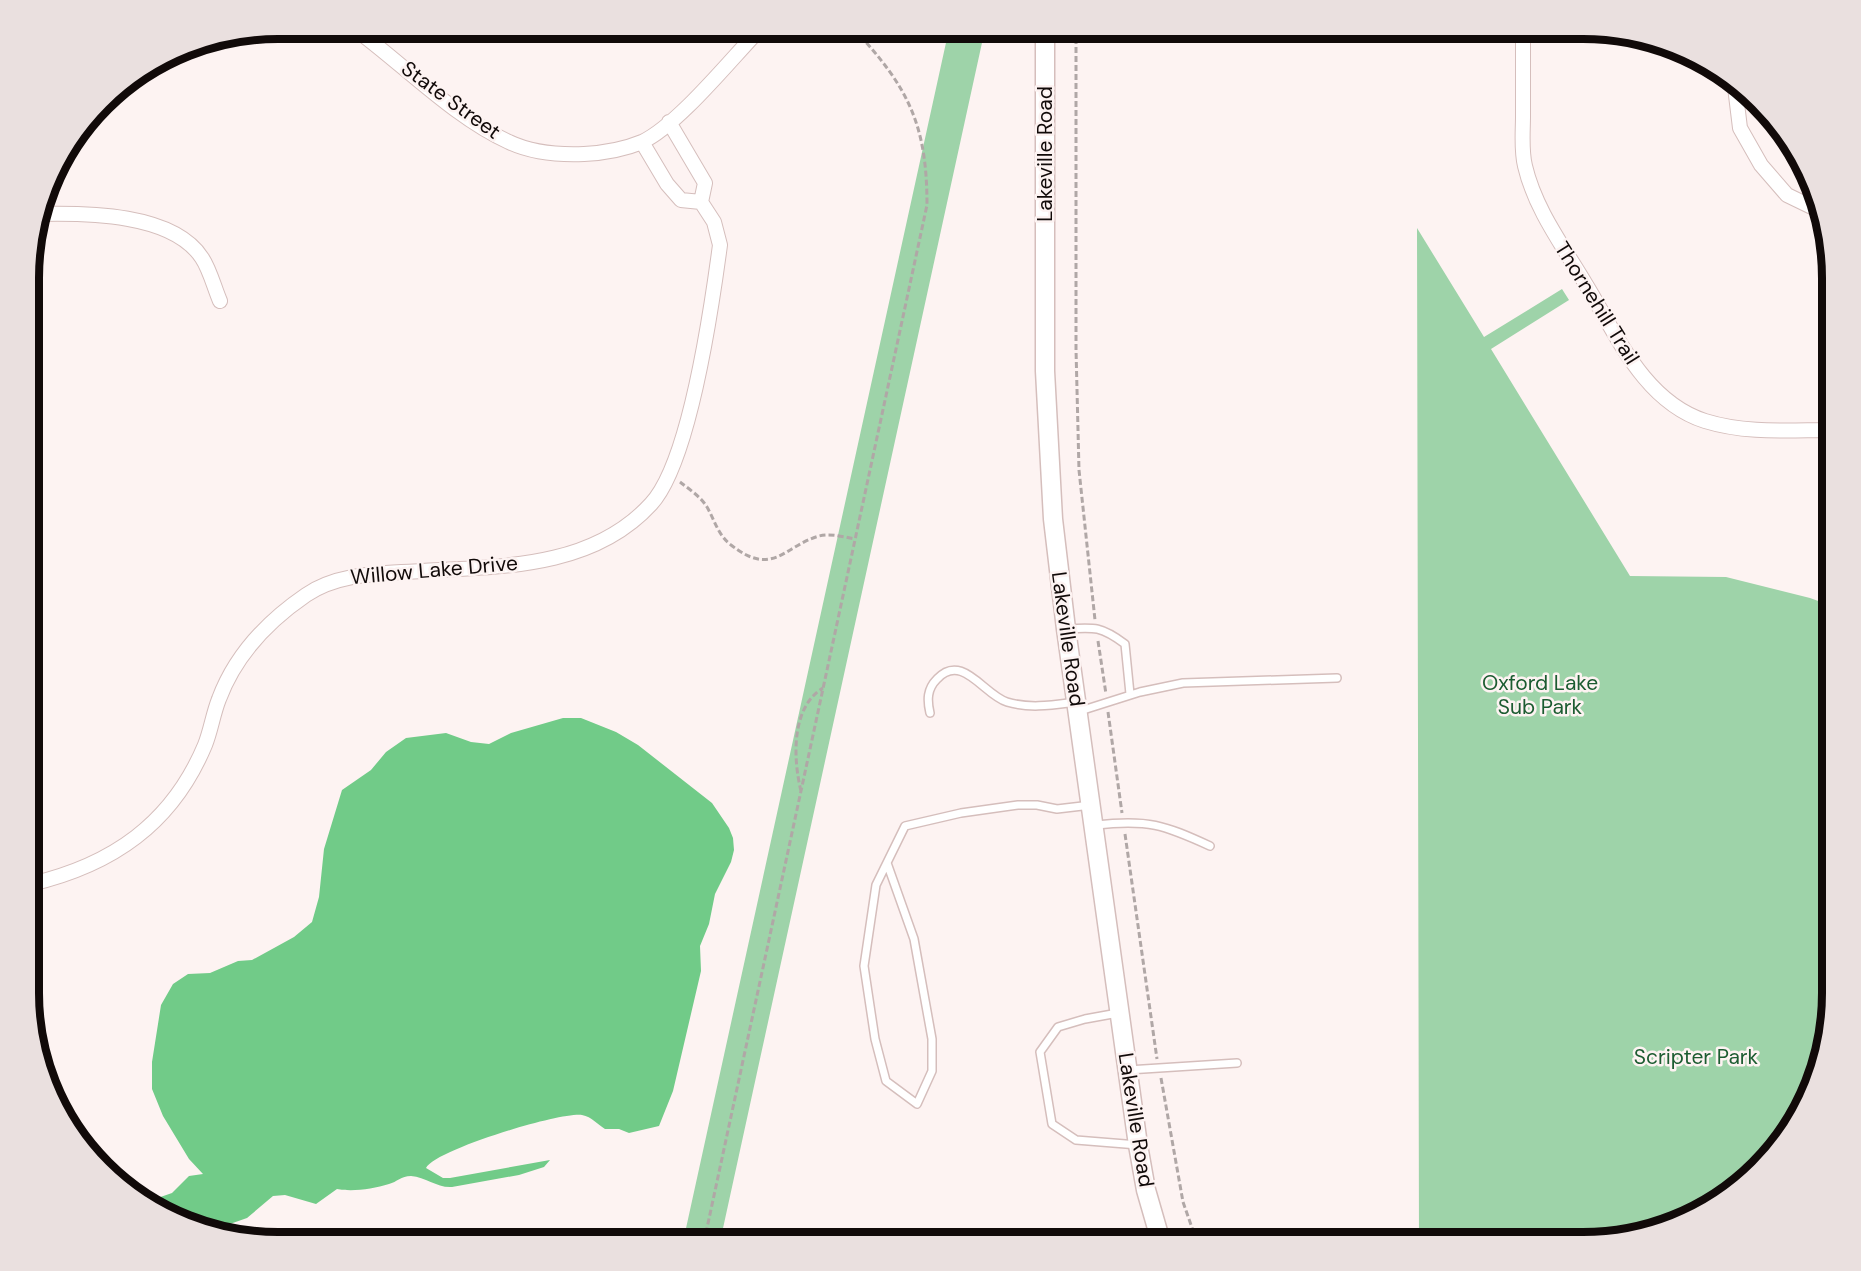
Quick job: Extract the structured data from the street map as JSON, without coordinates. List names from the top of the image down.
{
  "streets": {
    "main road": ["Lakeville Road"],
    "street": ["State Street", "Thornehill Trail", "Willow Lake Drive"]
  },
  "crossings": [
    ["State Street", "Willow Lake Drive"]
  ],
  "parks": ["Oxford Lake Sub Park", "Scripter Park"]
}
